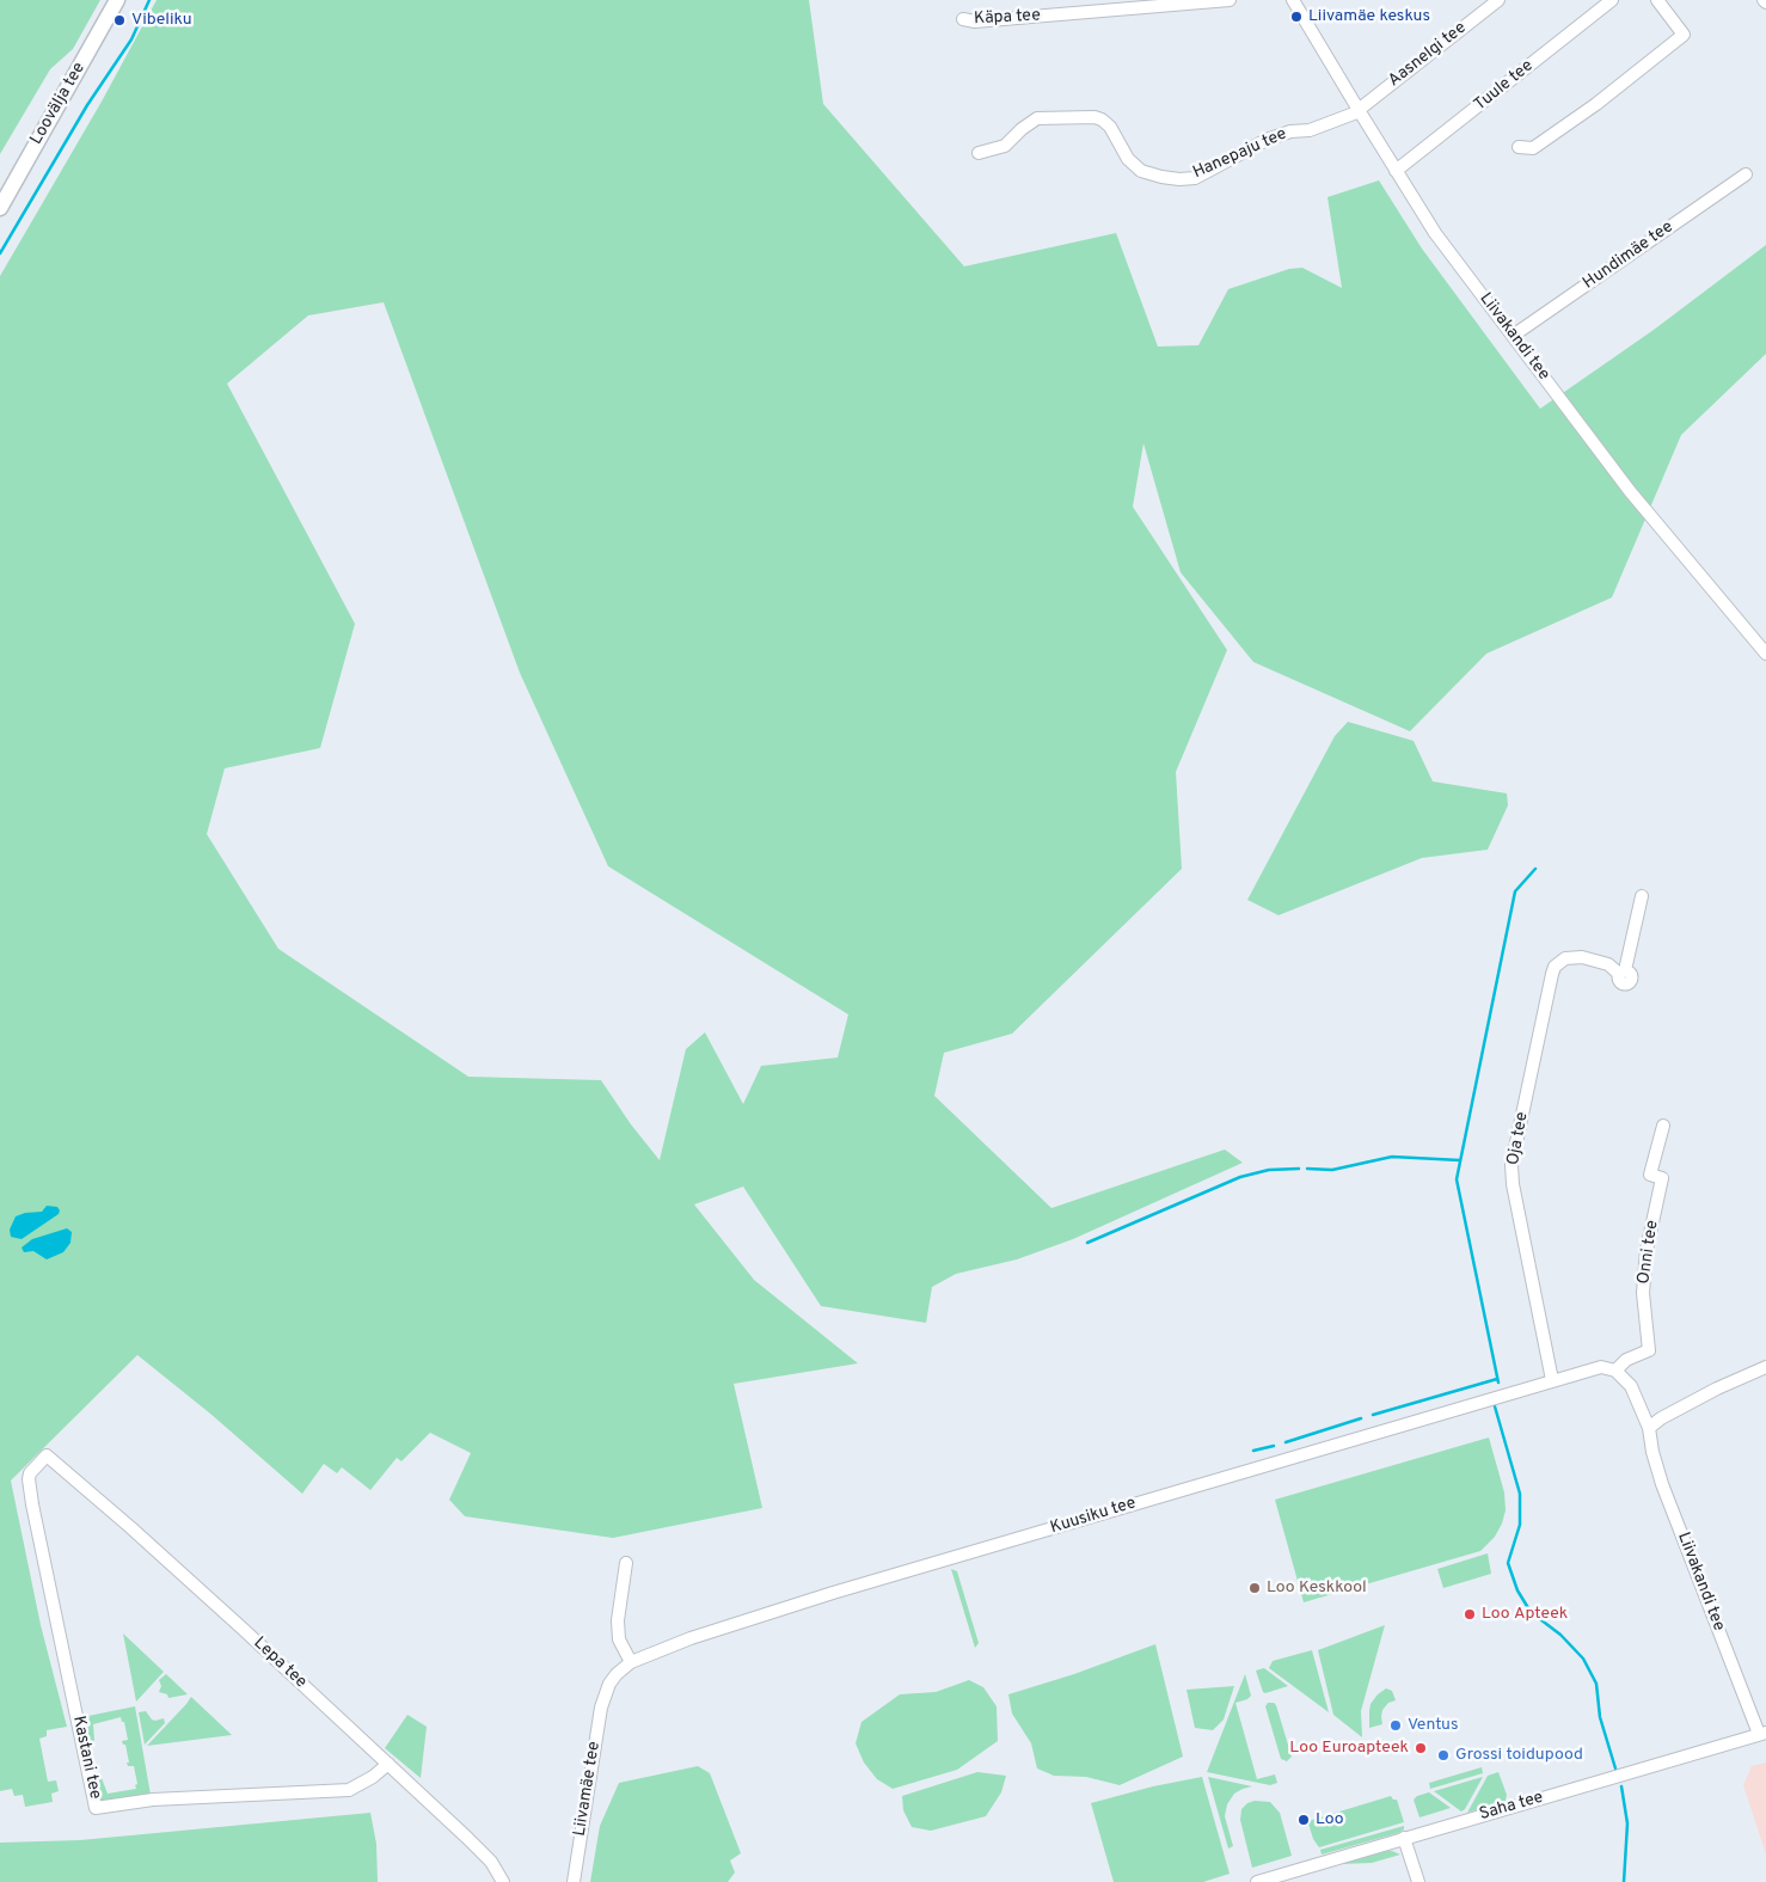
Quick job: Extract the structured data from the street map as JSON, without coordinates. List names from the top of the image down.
{
  "streets": {
    "street": [
      "Käpa tee",
      "Aasnelgi tee",
      "Tuule tee",
      "Loovälja tee",
      "Hanepaju tee",
      "Hundimäe tee",
      "Liivakandi tee",
      "Oja tee",
      "Onni tee",
      "Kuusiku tee",
      "Lepa tee",
      "Kastani tee",
      "Liivamäe tee",
      "Saha tee"
    ]
  },
  "crossings": [
    ["Aasnelgi tee", "Hanepaju tee"],
    ["Aasnelgi tee", "Liivakandi tee"],
    ["Tuule tee", "Liivakandi tee"],
    ["Hanepaju tee", "Liivakandi tee"],
    ["Hundimäe tee", "Liivakandi tee"],
    ["Liivakandi tee", "Onni tee"],
    ["Liivakandi tee", "Kuusiku tee"],
    ["Liivakandi tee", "Saha tee"],
    ["Oja tee", "Kuusiku tee"],
    ["Onni tee", "Kuusiku tee"],
    ["Kuusiku tee", "Liivamäe tee"],
    ["Lepa tee", "Kastani tee"]
  ],
  "places": [
    "Liivamäe keskus",
    "Vibeliku",
    "Loo Keskkool",
    "Loo Apteek",
    "Ventus",
    "Loo Euroapteek",
    "Grossi toidupood",
    "Loo"
  ]
}
